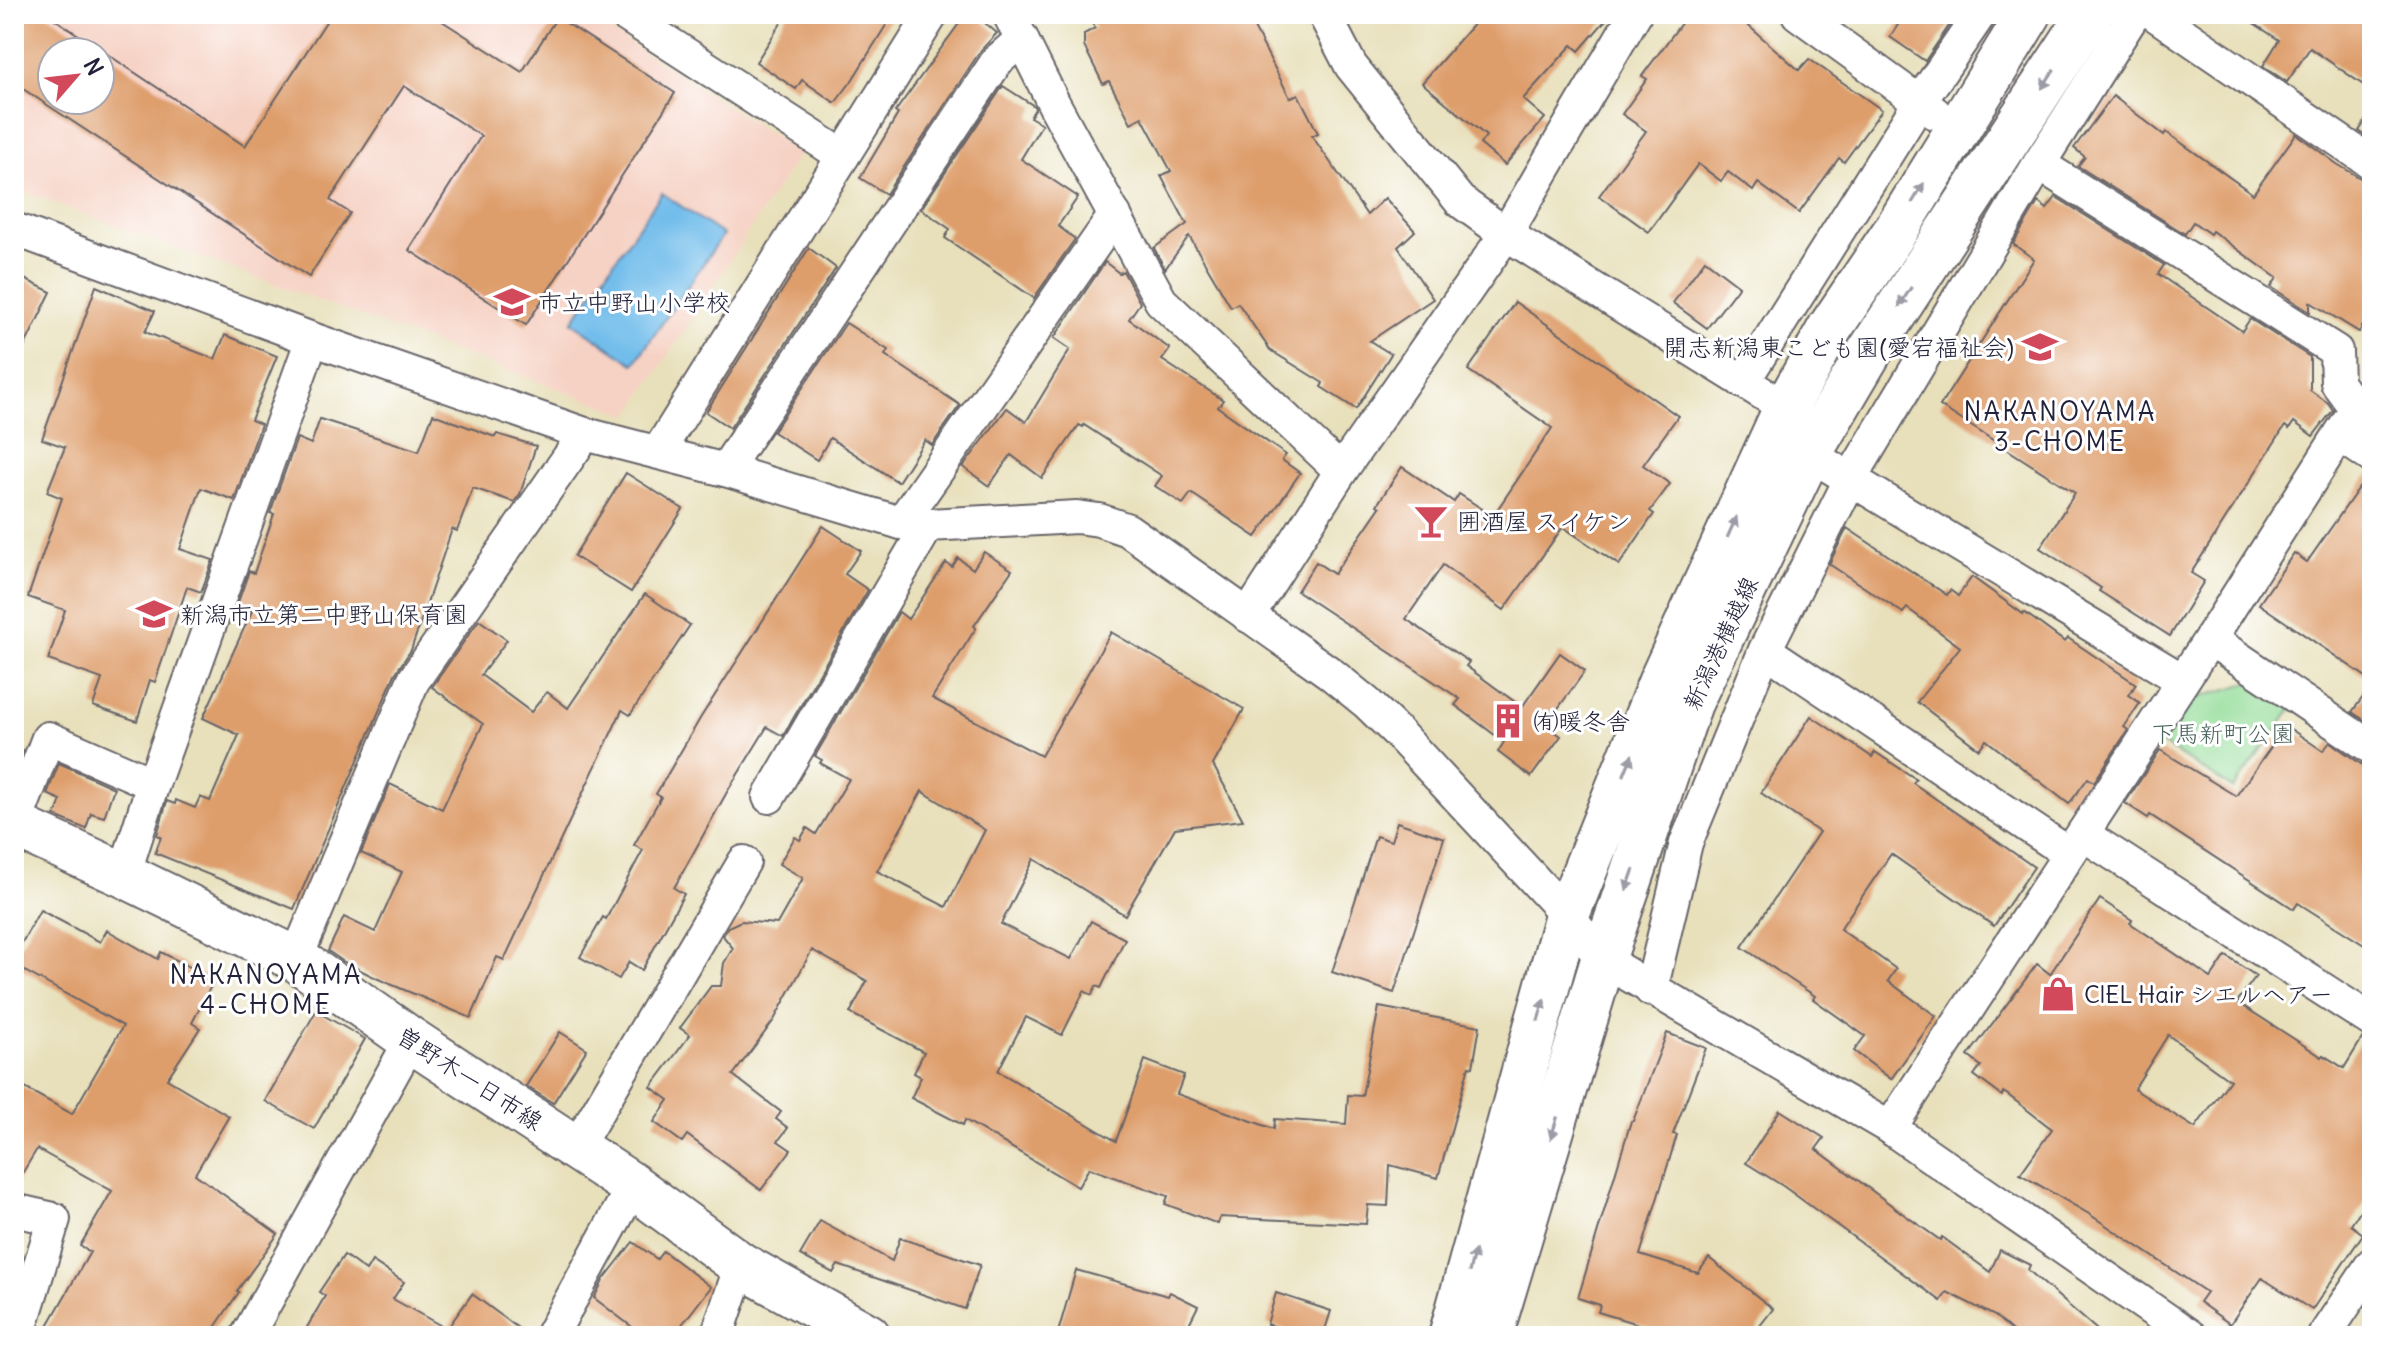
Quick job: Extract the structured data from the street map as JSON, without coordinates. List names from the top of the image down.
{
  "streets": {
    "main road": ["新潟港横越線", "曽野木一日市線"]
  },
  "districts": ["NAKANOYAMA 3-CHOME", "NAKANOYAMA 4-CHOME"],
  "parks": ["下馬新町公園"],
  "places": {
    "school or university": ["市立中野山小学校", "開志新潟東こども園(愛宕福祉会)", "新潟市立第二中野山保育園"],
    "bar": ["囲酒屋 スイケン"],
    "building": ["㈲暖冬舎"],
    "shop": ["ClEL Hair シエルヘアー"]
  },
  "north": "top right"
}
